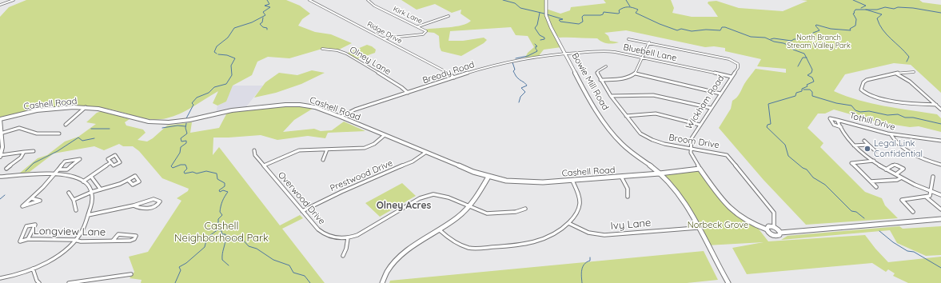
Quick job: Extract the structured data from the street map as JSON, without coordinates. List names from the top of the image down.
{
  "streets": {
    "street": [
      "Kirk Lane",
      "Ridge Drive",
      "Bluebell Lane",
      "Olney Lane",
      "Bready Road",
      "Bowie Mill Road",
      "Wickham Road",
      "Cashell Road",
      "Tothill Drive",
      "Broom Drive",
      "Prestwood Drive",
      "Overwood Drive",
      "Ivy Lane",
      "Longview Lane"
    ]
  },
  "crossings": [
    ["Kirk Lane", "Ridge Drive"],
    ["Ridge Drive", "Bready Road"],
    ["Bluebell Lane", "Bready Road"],
    ["Bluebell Lane", "Bowie Mill Road"],
    ["Bluebell Lane", "Wickham Road"],
    ["Olney Lane", "Bready Road"],
    ["Bready Road", "Bowie Mill Road"],
    ["Bready Road", "Cashell Road"],
    ["Bowie Mill Road", "Cashell Road"],
    ["Bowie Mill Road", "Ivy Lane"],
    ["Wickham Road", "Broom Drive"],
    ["Cashell Road", "Prestwood Drive"],
    ["Prestwood Drive", "Overwood Drive"]
  ],
  "districts": ["Olney Acres"],
  "parks": ["North Branch Stream Valley Park", "Norbeck Grove", "Cashell Neighborhood Park"],
  "places": ["Legal Link Confidential"]
}
